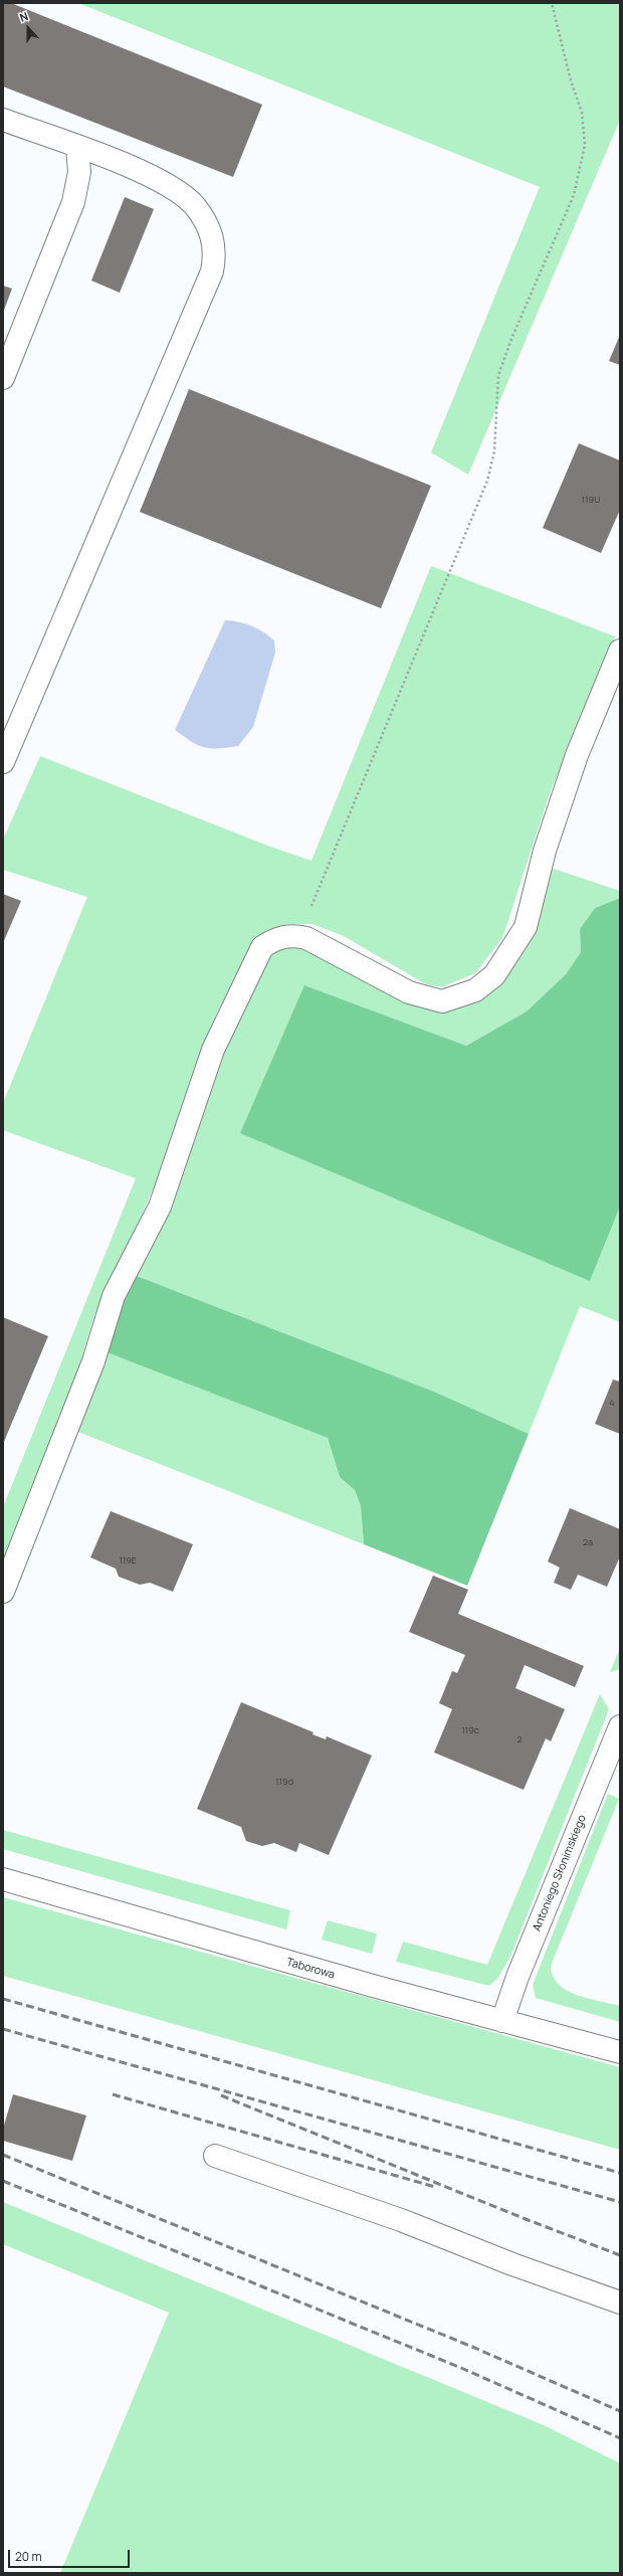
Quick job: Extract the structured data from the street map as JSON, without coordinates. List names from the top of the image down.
{
  "streets": {
    "street": ["Antoniego Słonimskiego", "Taborowa"]
  },
  "crossings": [
    ["Antoniego Słonimskiego", "Taborowa"]
  ],
  "house_numbers": [
    "119U",
    "4",
    "2a",
    "119E",
    "119c",
    "2",
    "119d"
  ],
  "scale_bar": "20 m",
  "north": "top"
}
